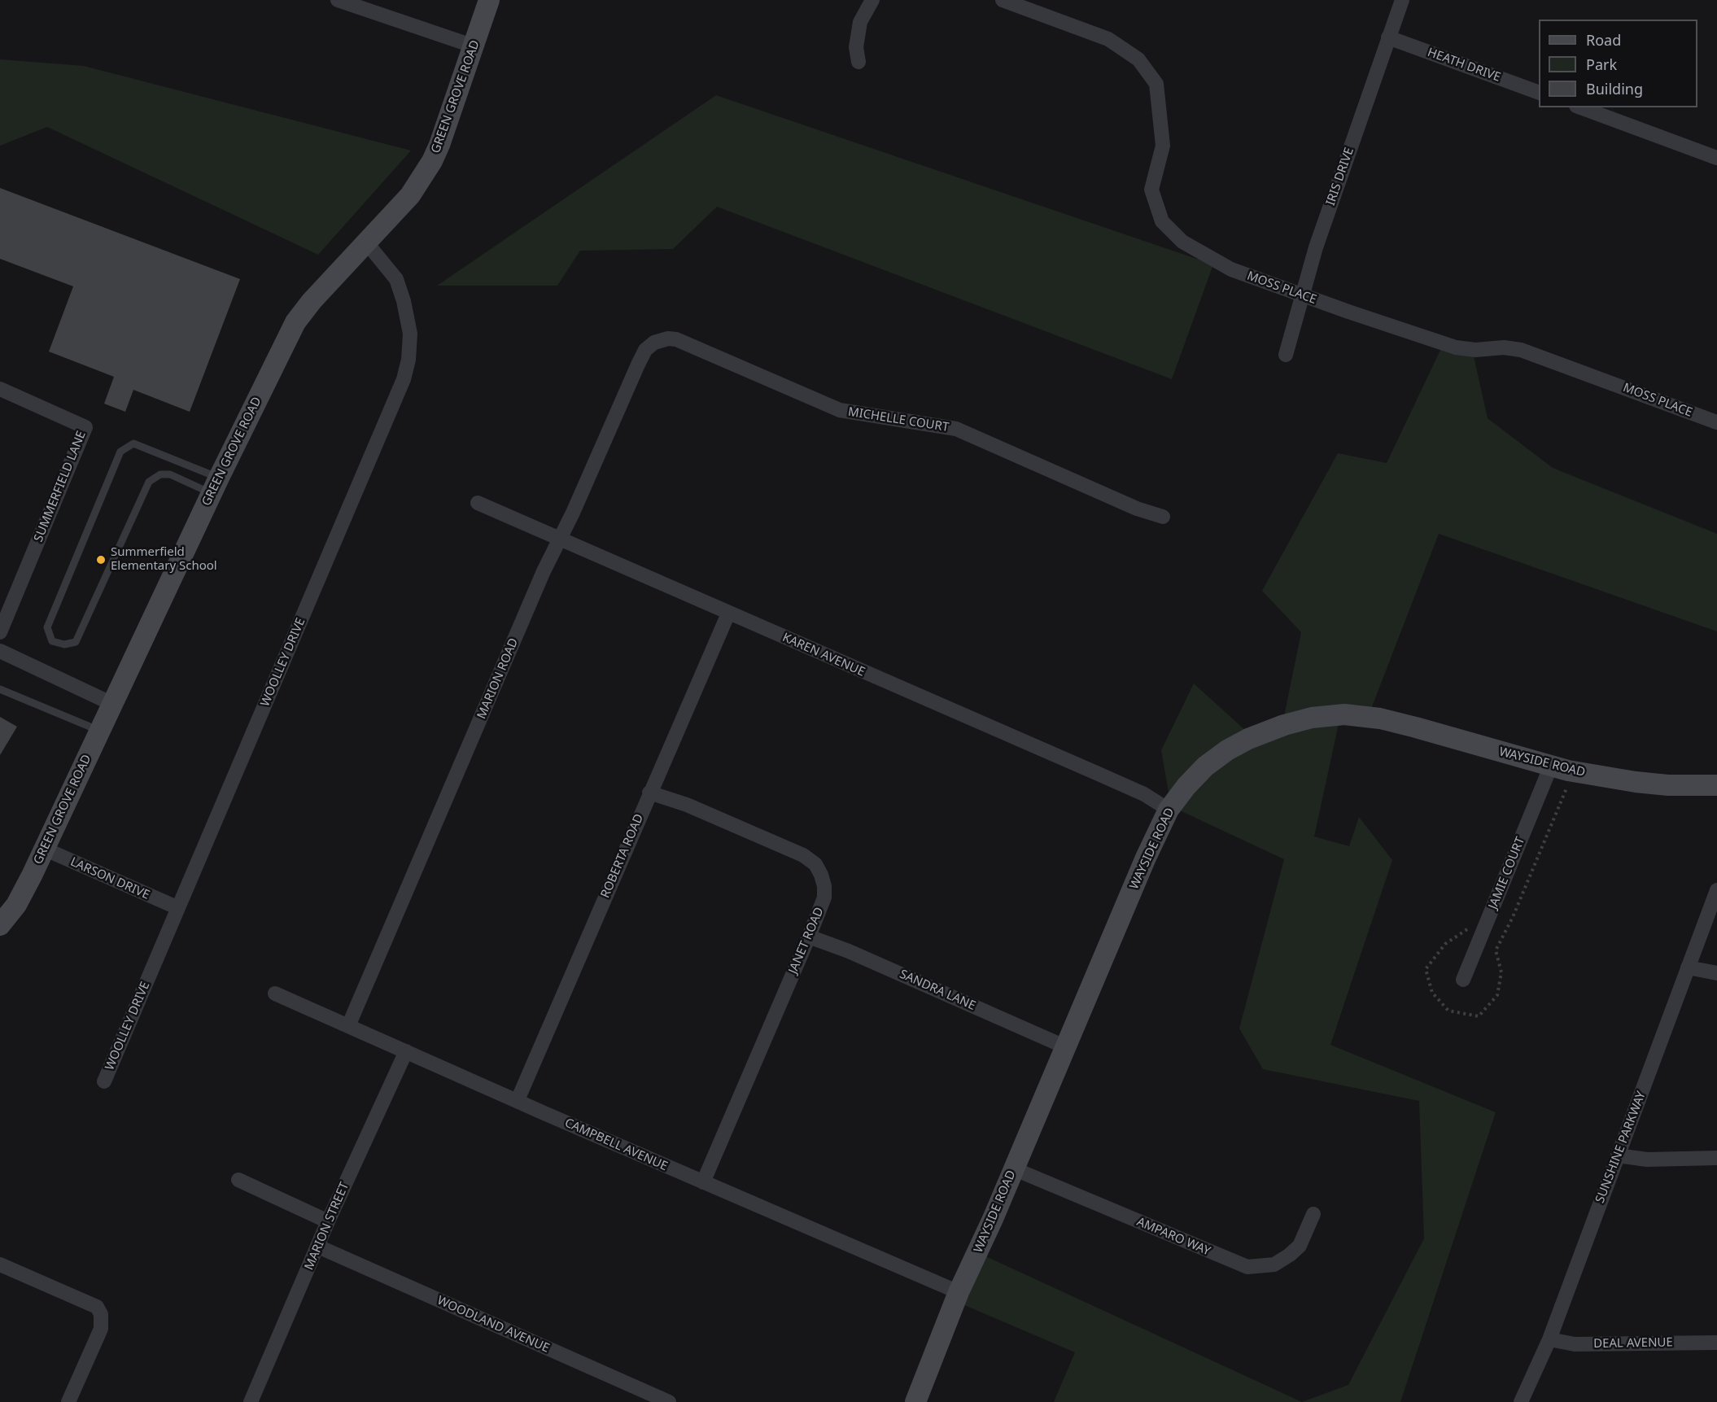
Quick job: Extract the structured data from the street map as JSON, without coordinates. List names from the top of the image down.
{
  "streets": {
    "street": [
      "HEATH DRIVE",
      "GREEN GROVE ROAD",
      "IRIS DRIVE",
      "MOSS PLACE",
      "MICHELLE COURT",
      "SUMMERFIELD LANE",
      "KAREN AVENUE",
      "WOOLLEY DRIVE",
      "MARION ROAD",
      "WAYSIDE ROAD",
      "ROBERTA ROAD",
      "JAMIE COURT",
      "LARSON DRIVE",
      "JANET ROAD",
      "SANDRA LANE",
      "CAMPBELL AVENUE",
      "SUNSHINE PARKWAY",
      "MARION STREET",
      "AMPARO WAY",
      "WOODLAND AVENUE",
      "DEAL AVENUE"
    ]
  },
  "crossings": [
    ["HEATH DRIVE", "IRIS DRIVE"],
    ["GREEN GROVE ROAD", "WOOLLEY DRIVE"],
    ["GREEN GROVE ROAD", "LARSON DRIVE"],
    ["IRIS DRIVE", "MOSS PLACE"],
    ["MICHELLE COURT", "MARION ROAD"],
    ["KAREN AVENUE", "MARION ROAD"],
    ["KAREN AVENUE", "WAYSIDE ROAD"],
    ["KAREN AVENUE", "ROBERTA ROAD"],
    ["WOOLLEY DRIVE", "LARSON DRIVE"],
    ["MARION ROAD", "CAMPBELL AVENUE"],
    ["WAYSIDE ROAD", "JAMIE COURT"],
    ["WAYSIDE ROAD", "SANDRA LANE"],
    ["WAYSIDE ROAD", "CAMPBELL AVENUE"],
    ["WAYSIDE ROAD", "AMPARO WAY"],
    ["ROBERTA ROAD", "JANET ROAD"],
    ["ROBERTA ROAD", "CAMPBELL AVENUE"],
    ["JANET ROAD", "SANDRA LANE"],
    ["JANET ROAD", "CAMPBELL AVENUE"],
    ["CAMPBELL AVENUE", "MARION STREET"],
    ["SUNSHINE PARKWAY", "DEAL AVENUE"],
    ["MARION STREET", "WOODLAND AVENUE"]
  ],
  "places": ["Summerfield Elementary School"],
  "legend": ["Road", "Park", "Building"]
}
